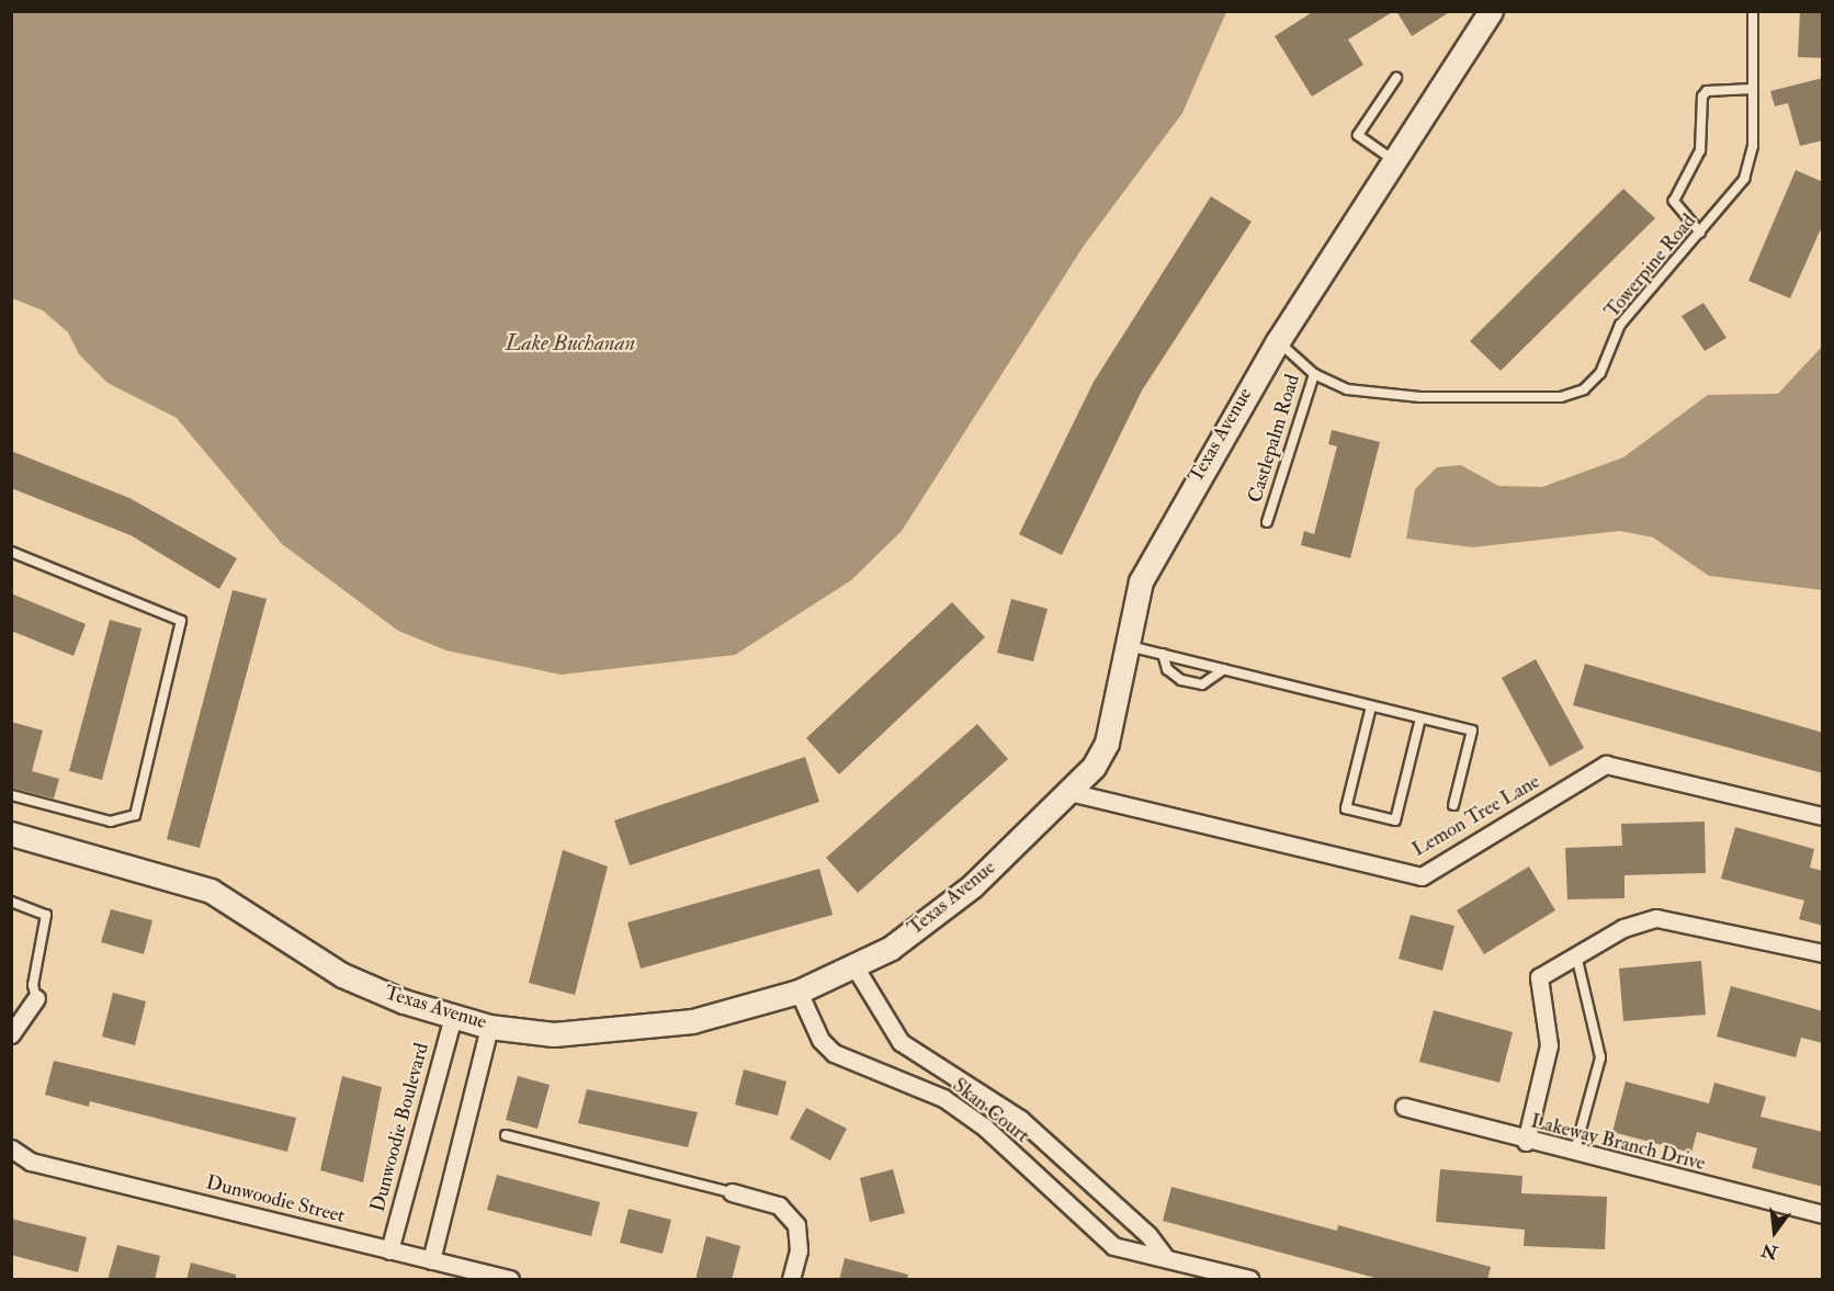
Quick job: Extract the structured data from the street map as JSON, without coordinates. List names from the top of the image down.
{
  "streets": {
    "street": [
      "Texas Avenue",
      "Lemon Tree Lane",
      "Skan Court",
      "Dunwoodie Boulevard",
      "Lakeway Branch Drive",
      "Dunwoodie Street"
    ],
    "lane": ["Towerpine Road", "Castlepalm Road"]
  },
  "crossings": [
    ["Towerpine Road", "Castlepalm Road"],
    ["Texas Avenue", "Castlepalm Road"],
    ["Texas Avenue", "Lemon Tree Lane"],
    ["Texas Avenue", "Skan Court"],
    ["Texas Avenue", "Dunwoodie Boulevard"],
    ["Dunwoodie Boulevard", "Dunwoodie Street"]
  ],
  "water": ["Lake Buchanan"],
  "north": "bottom"
}
